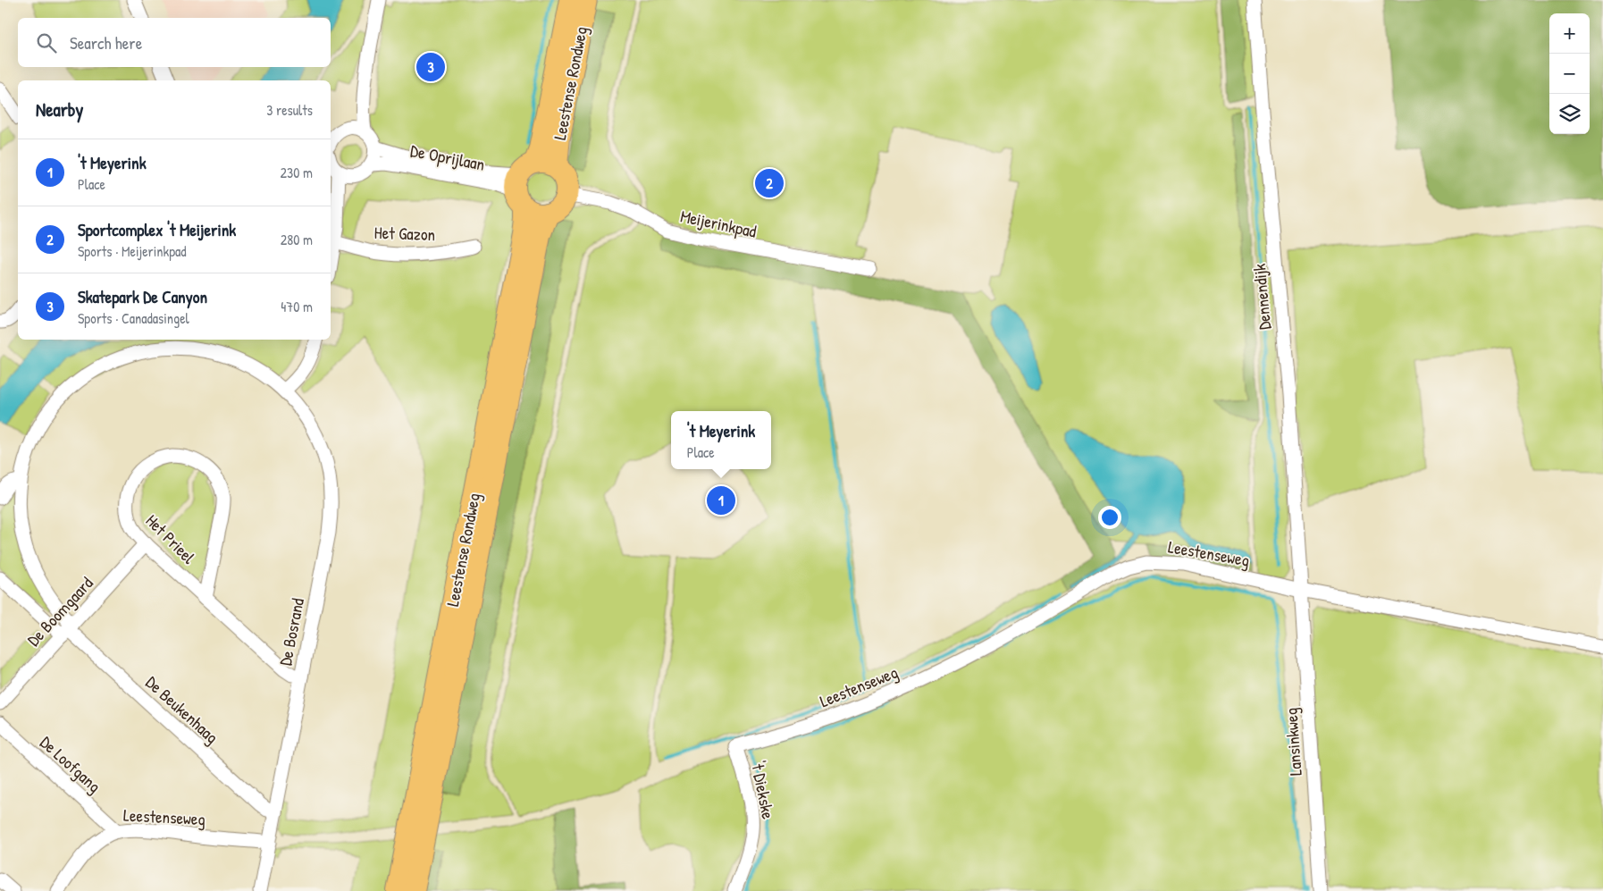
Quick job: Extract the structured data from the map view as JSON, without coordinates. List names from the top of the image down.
{
  "streets": {
    "main road": ["Leestense Rondweg"],
    "street": [
      "De Oprijlaan",
      "Meijerinkpad",
      "Het Gazon",
      "Dennendijk",
      "Het Prieel",
      "Leestenseweg",
      "De Boomgaard",
      "De Bosrand",
      "De Beukenhaag",
      "Lansinkweg",
      "De Loofgang",
      "'t Diekske"
    ]
  },
  "crossings": [
    ["Leestense Rondweg", "De Oprijlaan"],
    ["Leestense Rondweg", "Meijerinkpad"],
    ["De Oprijlaan", "Meijerinkpad"],
    ["Dennendijk", "Leestenseweg"],
    ["Dennendijk", "Lansinkweg"],
    ["Het Prieel", "De Boomgaard"],
    ["Het Prieel", "De Bosrand"],
    ["Leestenseweg", "De Bosrand"],
    ["Leestenseweg", "Lansinkweg"],
    ["Leestenseweg", "De Loofgang"],
    ["Leestenseweg", "'t Diekske"],
    ["De Boomgaard", "De Bosrand"],
    ["De Boomgaard", "De Beukenhaag"],
    ["De Bosrand", "De Beukenhaag"]
  ],
  "page": {
    "map_buttons": ["+", "−"],
    "search": "Search here",
    "pins": ["3", "2", "1"],
    "heading": ["Nearby", "3 results"],
    "list": [
      {
        "mark": "1",
        "name": "'t Meyerink",
        "note": "Place",
        "value": "230 m"
      },
      {
        "mark": "2",
        "name": "Sportcomplex 't Meijerink",
        "note": "Sports · Meijerinkpad",
        "value": "280 m"
      },
      {
        "mark": "3",
        "name": "Skatepark De Canyon",
        "note": "Sports · Canadasingel",
        "value": "470 m"
      }
    ],
    "popup": ["'t Meyerink", "Place"]
  }
}
